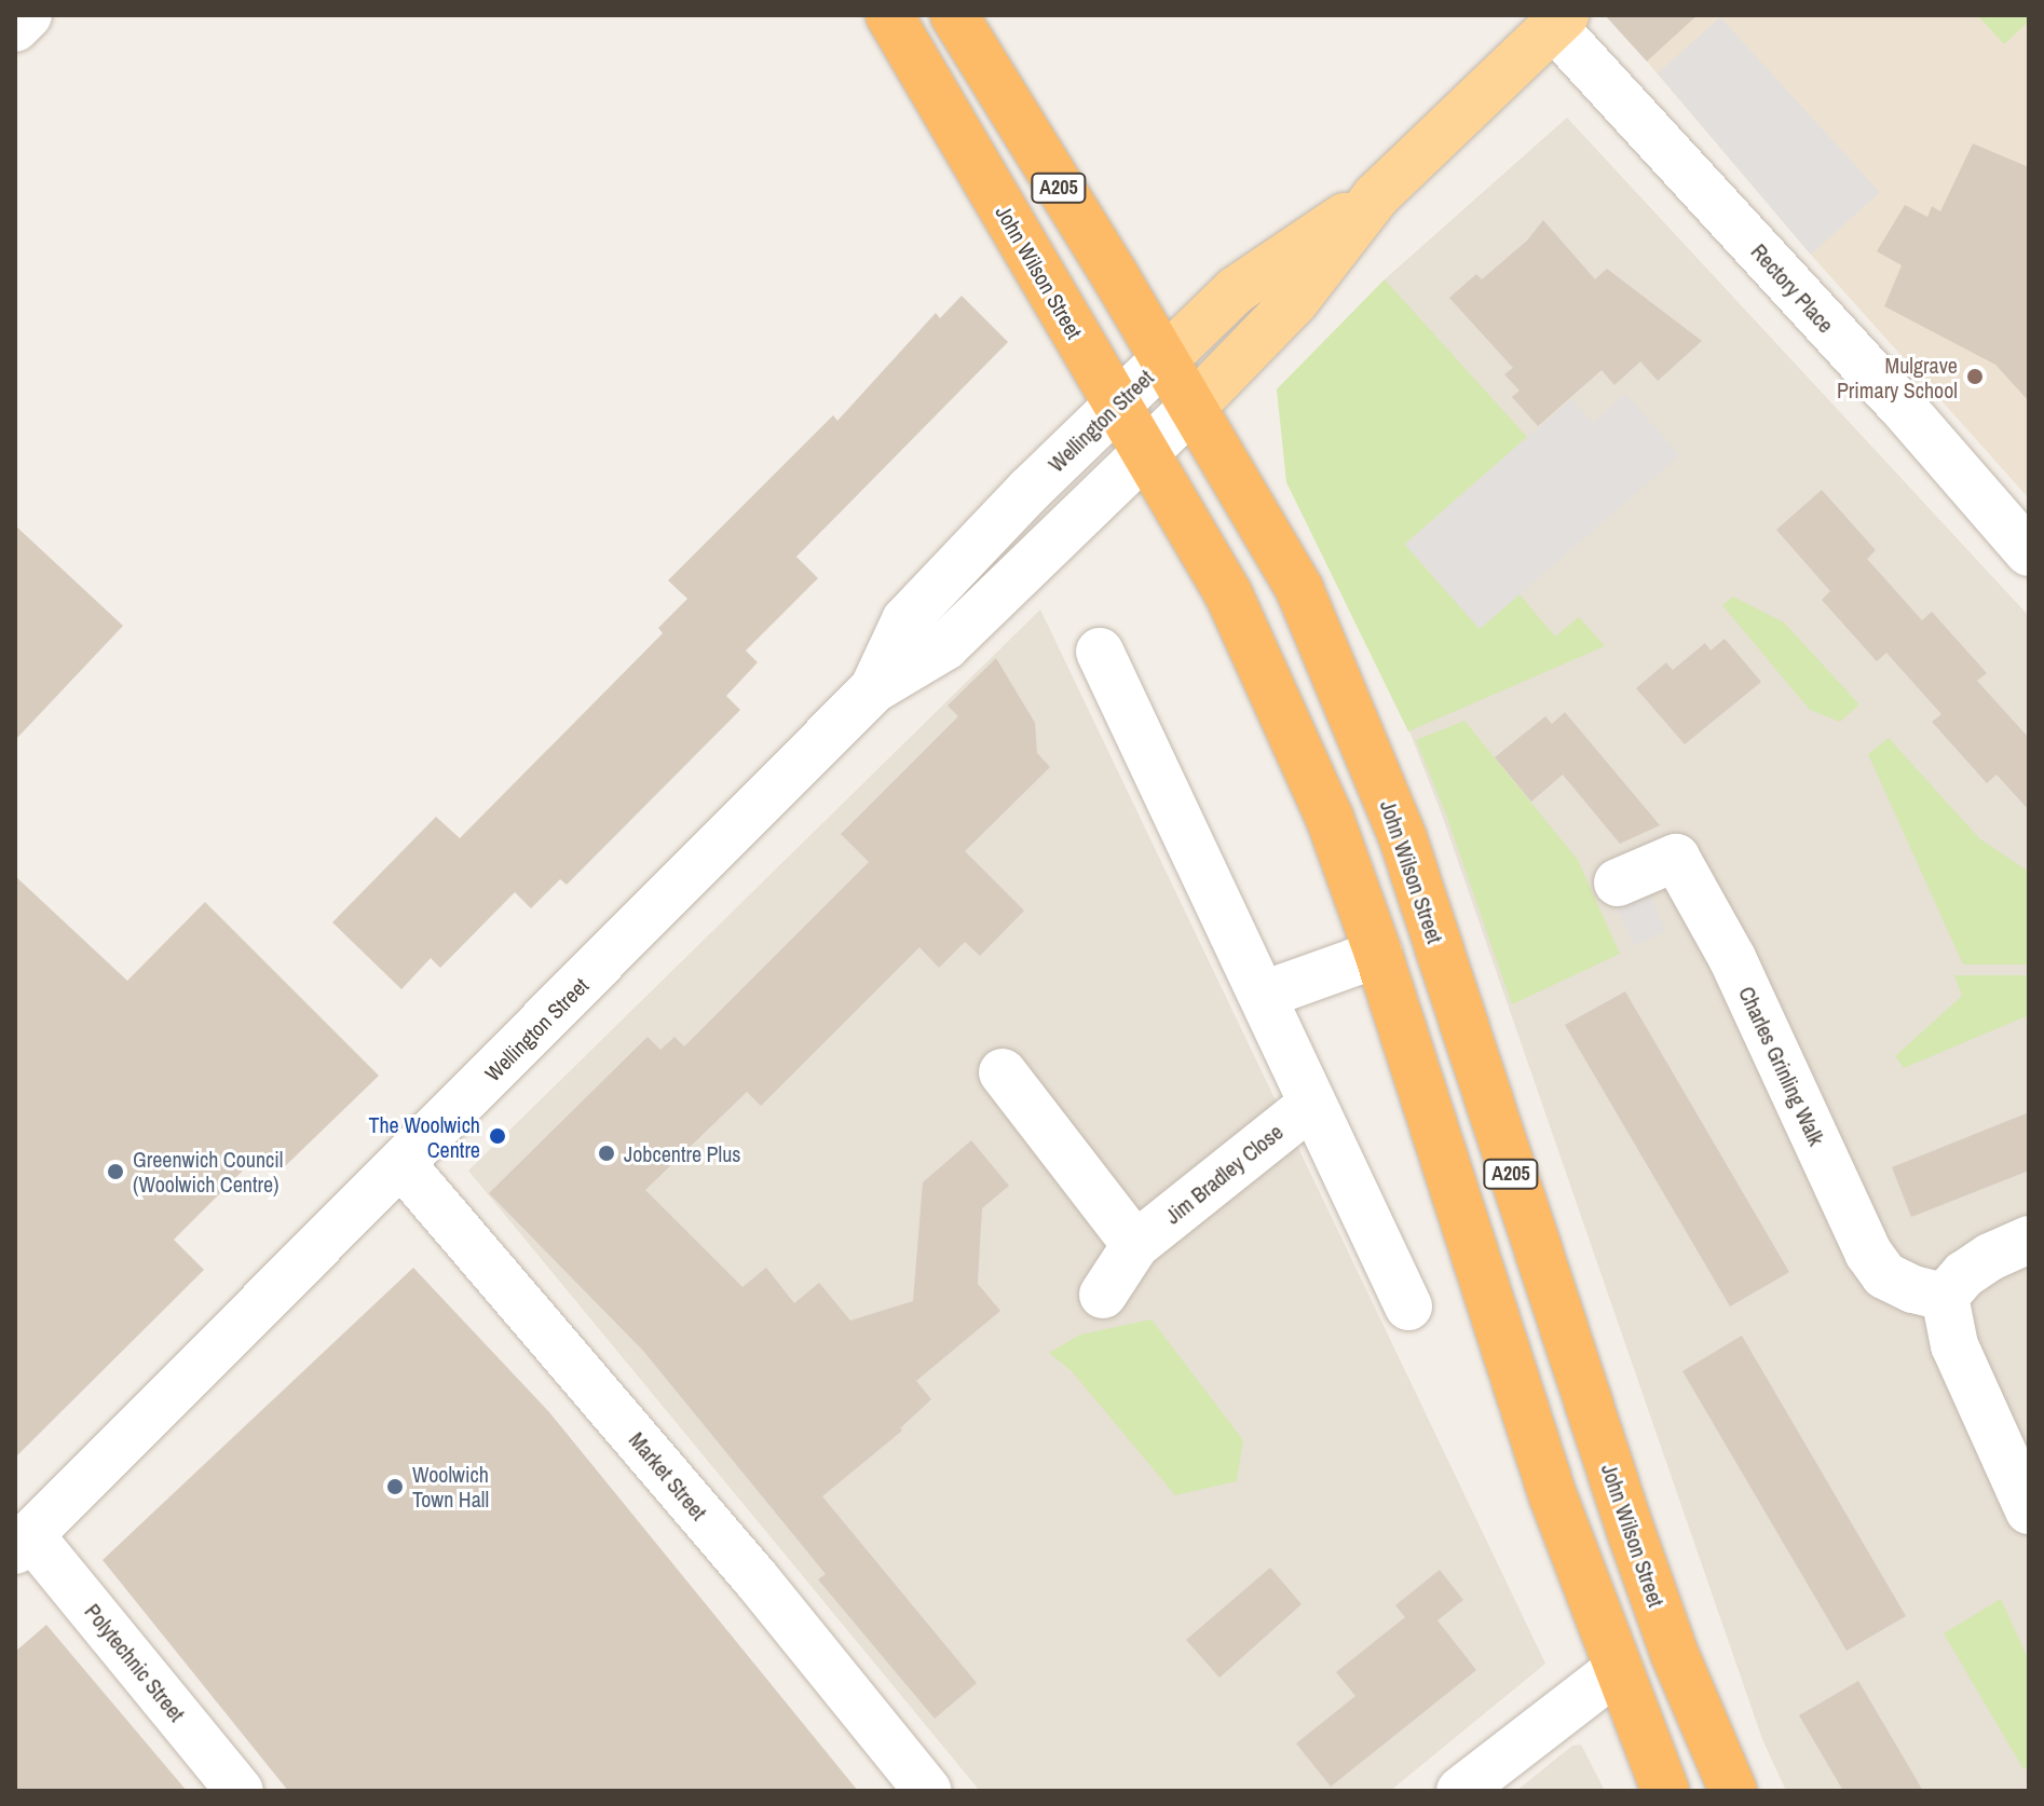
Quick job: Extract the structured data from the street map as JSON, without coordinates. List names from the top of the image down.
{
  "streets": {
    "highway": ["A205", "John Wilson Street"],
    "main road": ["Wellington Street"],
    "street": [
      "Rectory Place",
      "Charles Grinling Walk",
      "Jim Bradley Close",
      "Market Street",
      "Polytechnic Street"
    ]
  },
  "crossings": [
    ["John Wilson Street", "Wellington Street"],
    ["Rectory Place", "Wellington Street"],
    ["Wellington Street", "Market Street"],
    ["Wellington Street", "Polytechnic Street"]
  ],
  "places": [
    "Mulgrave Primary School",
    "The Woolwich Centre",
    "Jobcentre Plus",
    "Greenwich Council (Woolwich Centre)",
    "Woolwich Town Hall"
  ]
}
